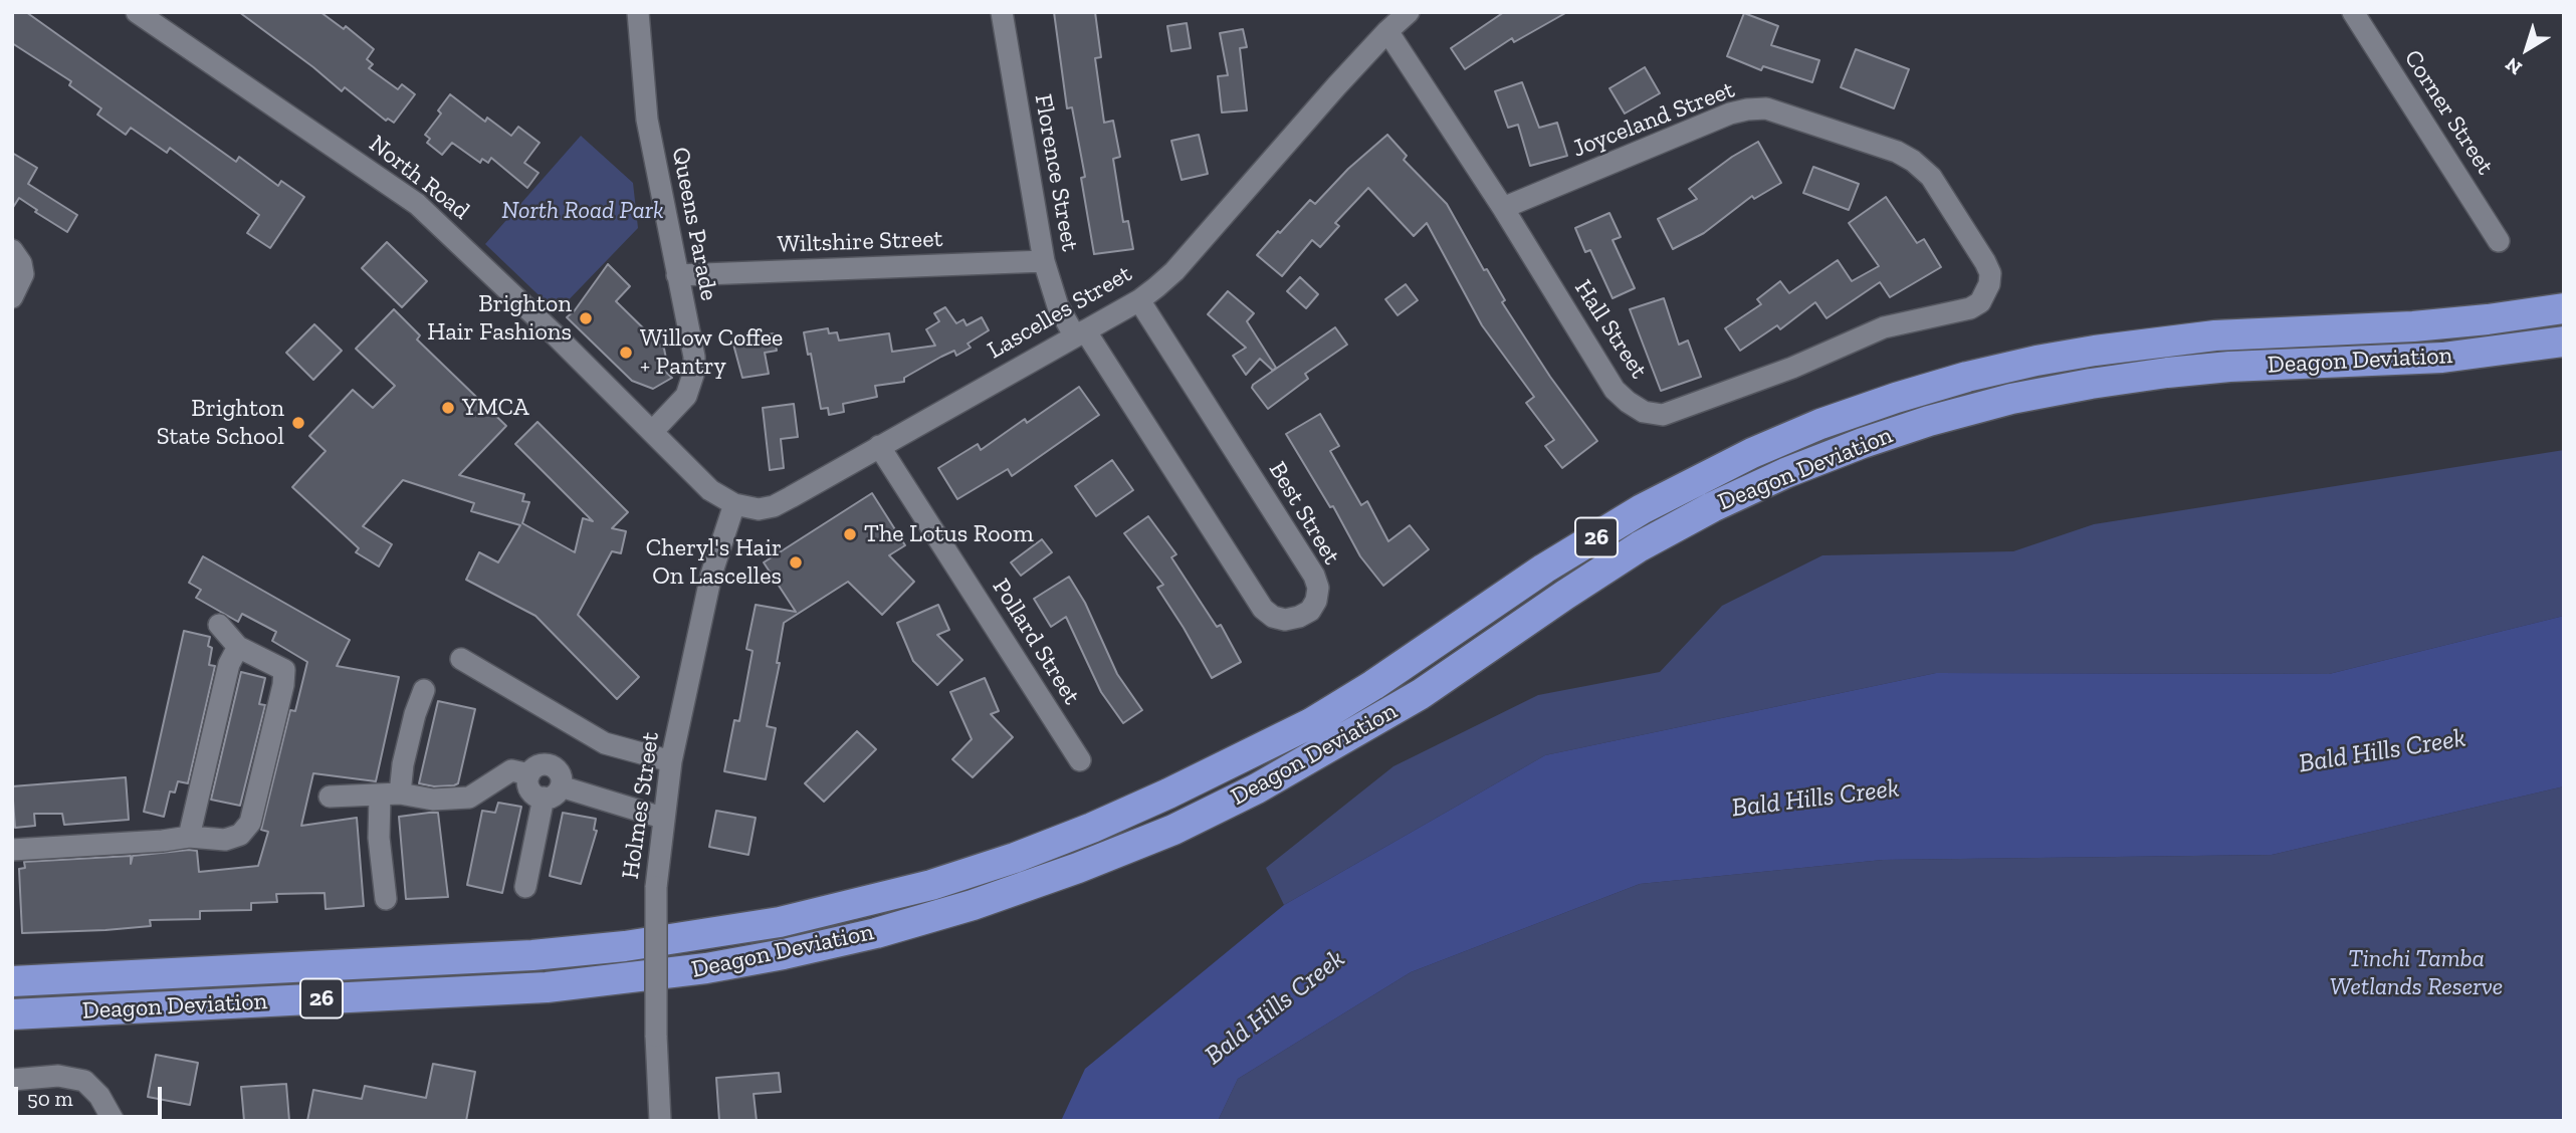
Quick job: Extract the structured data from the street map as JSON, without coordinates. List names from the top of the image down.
{
  "streets": {
    "highway": ["Deagon Deviation", "26"],
    "street": [
      "Corner Street",
      "Joyceland Street",
      "Florence Street",
      "North Road",
      "Queens Parade",
      "Wiltshire Street",
      "Lascelles Street",
      "Hall Street",
      "Best Street",
      "Pollard Street",
      "Holmes Street"
    ]
  },
  "crossings": [
    ["Joyceland Street", "Hall Street"],
    ["Florence Street", "Wiltshire Street"],
    ["Florence Street", "Lascelles Street"],
    ["Florence Street", "Best Street"],
    ["North Road", "Queens Parade"],
    ["North Road", "Lascelles Street"],
    ["North Road", "Holmes Street"],
    ["Queens Parade", "Wiltshire Street"],
    ["Lascelles Street", "Hall Street"],
    ["Lascelles Street", "Best Street"],
    ["Lascelles Street", "Pollard Street"],
    ["Lascelles Street", "Holmes Street"]
  ],
  "water": ["Bald Hills Creek"],
  "parks": ["North Road Park", "Tinchi Tamba Wetlands Reserve"],
  "places": [
    "Brighton Hair Fashions",
    "Willow Coffee + Pantry",
    "YMCA",
    "Brighton State School",
    "The Lotus Room",
    "Cheryl's Hair On Lascelles"
  ],
  "scale_bar": "50 m",
  "north": "bottom left"
}
